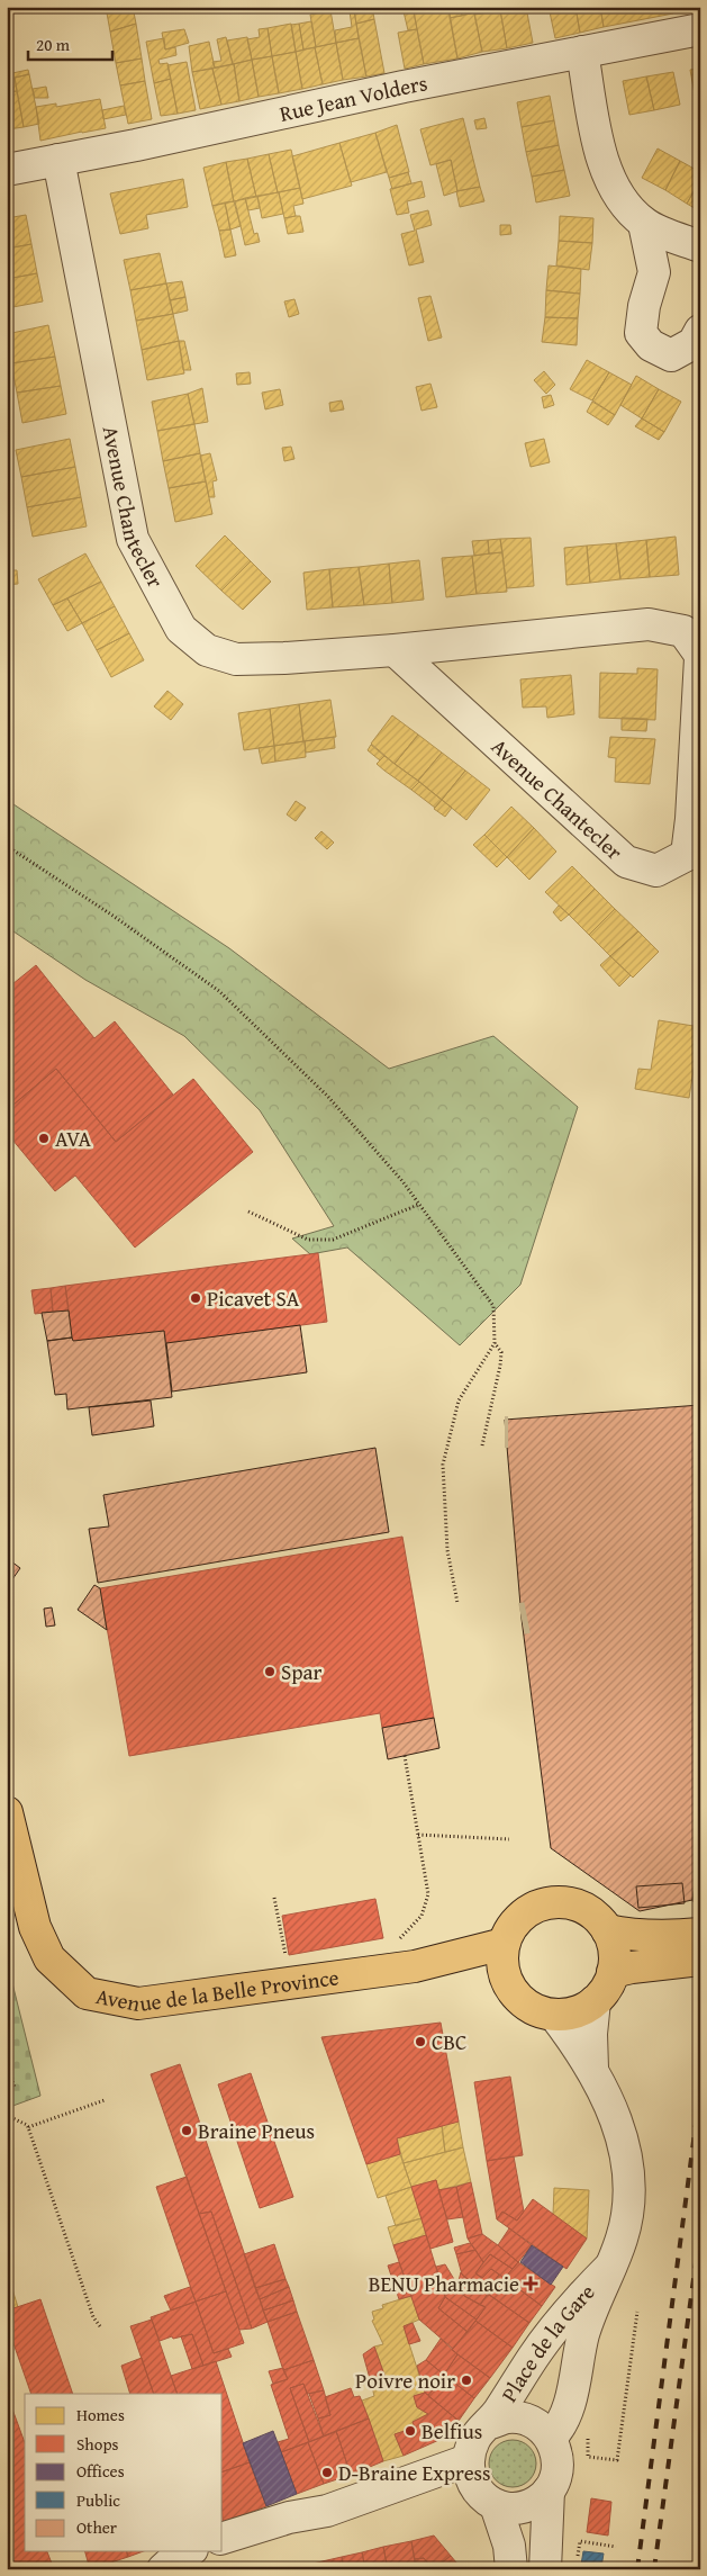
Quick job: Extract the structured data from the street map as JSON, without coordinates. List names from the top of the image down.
{
  "streets": {
    "main road": ["Avenue de la Belle Province"],
    "street": ["Rue Jean Volders", "Avenue Chantecler", "Place de la Gare"]
  },
  "crossings": [
    ["Rue Jean Volders", "Avenue Chantecler"],
    ["Avenue de la Belle Province", "Place de la Gare"]
  ],
  "places": {
    "other": [
      "AVA",
      "Picavet SA",
      "Spar",
      "CBC",
      "Braine Pneus",
      "Poivre noir",
      "Belfius",
      "D-Braine Express"
    ],
    "health": ["BENU Pharmacie"]
  },
  "legend": [
    "Homes",
    "Shops",
    "Offices",
    "Public",
    "Other"
  ],
  "scale_bar": "20 m"
}
